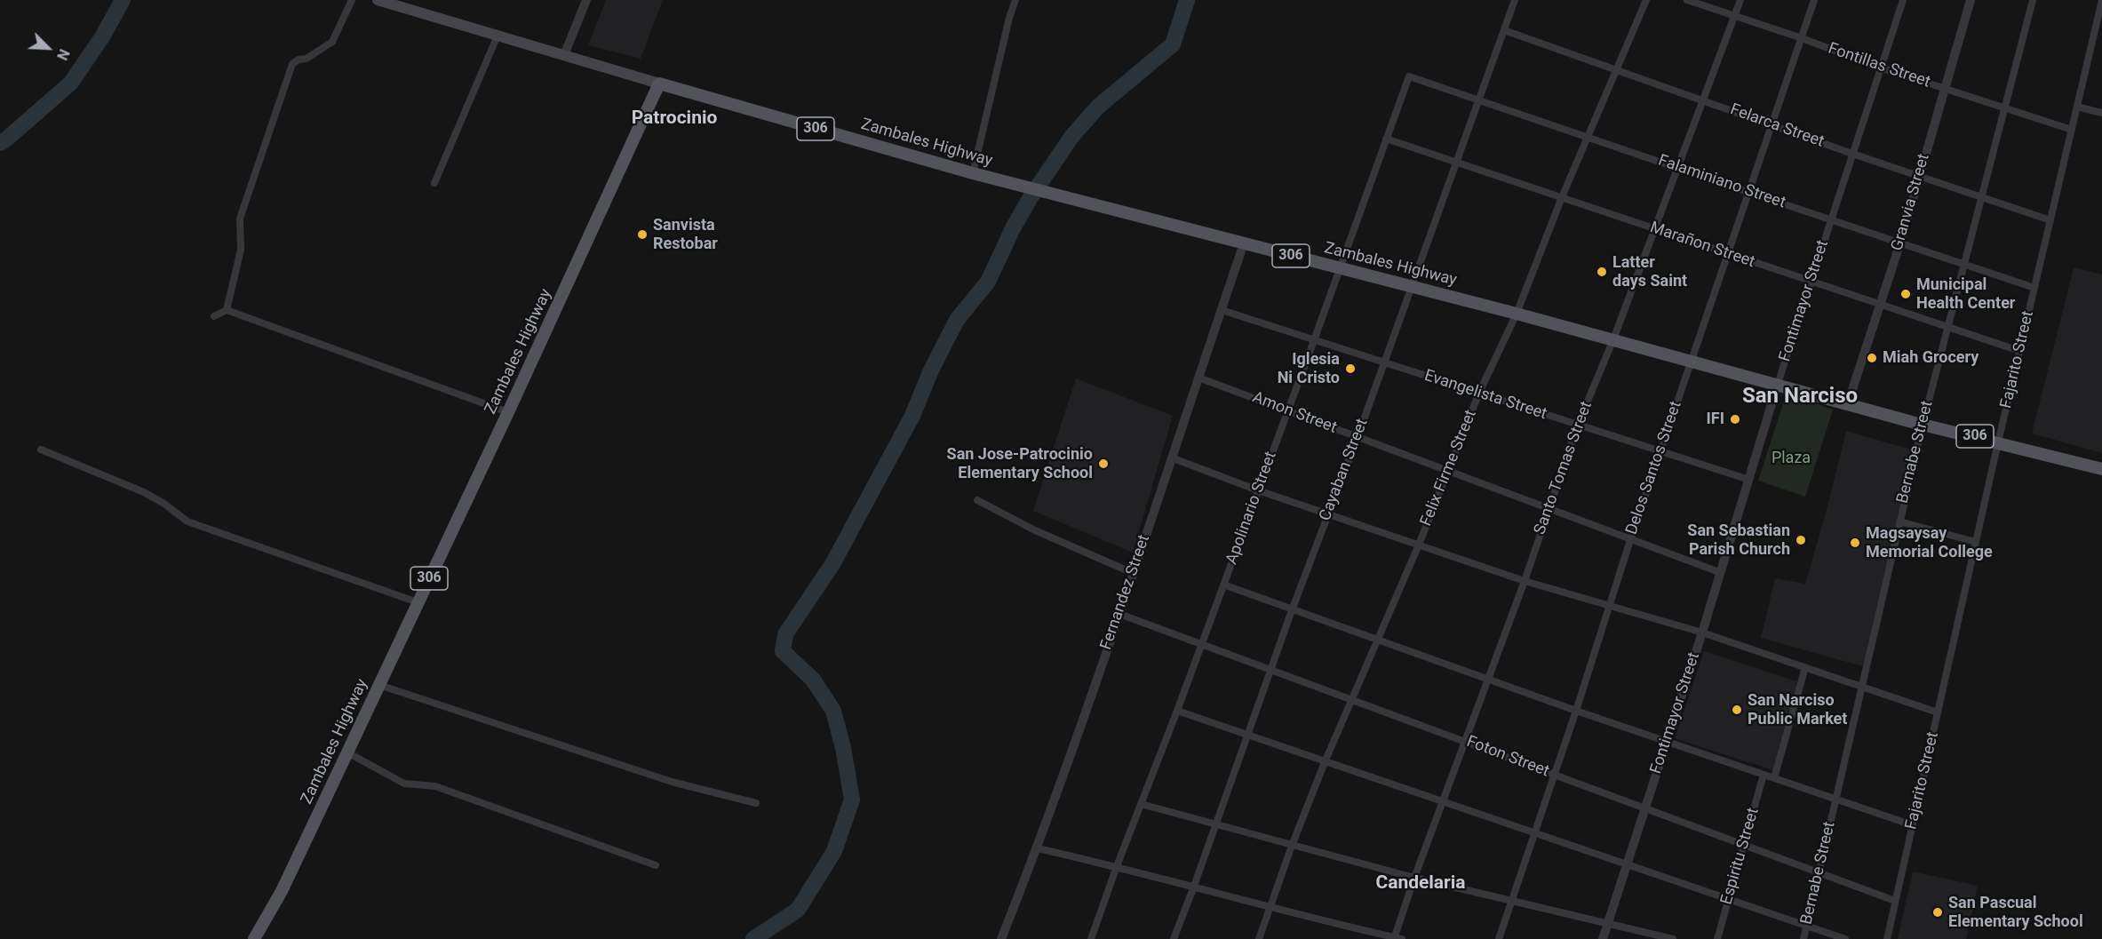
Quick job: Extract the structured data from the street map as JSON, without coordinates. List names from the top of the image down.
{
  "streets": {
    "main road": ["306", "Zambales Highway"],
    "street": [
      "Fontillas Street",
      "Felarca Street",
      "Falaminiano Street",
      "Granvia Street",
      "Marañon Street",
      "Fontimayor Street",
      "Fajarito Street",
      "Evangelista Street",
      "Amon Street",
      "Bernabe Street",
      "Felix Firme Street",
      "Santo Tomas Street",
      "Delos Santos Street",
      "Cayaban Street",
      "Apolinario Street",
      "Fernandez Street",
      "Foton Street",
      "Espiritu Street"
    ]
  },
  "crossings": [
    ["Fontillas Street", "Granvia Street"],
    ["Fontillas Street", "Fontimayor Street"],
    ["Fontillas Street", "Fajarito Street"],
    ["Fontillas Street", "Bernabe Street"],
    ["Fontillas Street", "Santo Tomas Street"],
    ["Fontillas Street", "Delos Santos Street"],
    ["Felarca Street", "Granvia Street"],
    ["Felarca Street", "Fontimayor Street"],
    ["Felarca Street", "Fajarito Street"],
    ["Felarca Street", "Bernabe Street"],
    ["Felarca Street", "Felix Firme Street"],
    ["Felarca Street", "Santo Tomas Street"],
    ["Felarca Street", "Delos Santos Street"],
    ["Felarca Street", "Cayaban Street"],
    ["Zambales Highway", "Granvia Street"],
    ["Zambales Highway", "Fontimayor Street"],
    ["Zambales Highway", "Fajarito Street"],
    ["Zambales Highway", "Bernabe Street"],
    ["Zambales Highway", "Felix Firme Street"],
    ["Zambales Highway", "Santo Tomas Street"],
    ["Zambales Highway", "Delos Santos Street"],
    ["Zambales Highway", "Cayaban Street"],
    ["Zambales Highway", "Apolinario Street"],
    ["Zambales Highway", "Fernandez Street"],
    ["Falaminiano Street", "Granvia Street"],
    ["Falaminiano Street", "Fontimayor Street"],
    ["Falaminiano Street", "Fajarito Street"],
    ["Falaminiano Street", "Bernabe Street"],
    ["Falaminiano Street", "Felix Firme Street"],
    ["Falaminiano Street", "Santo Tomas Street"],
    ["Falaminiano Street", "Delos Santos Street"],
    ["Falaminiano Street", "Cayaban Street"],
    ["Falaminiano Street", "Apolinario Street"],
    ["Granvia Street", "Marañon Street"],
    ["Marañon Street", "Fontimayor Street"],
    ["Marañon Street", "Fajarito Street"],
    ["Marañon Street", "Bernabe Street"],
    ["Marañon Street", "Felix Firme Street"],
    ["Marañon Street", "Santo Tomas Street"],
    ["Marañon Street", "Delos Santos Street"],
    ["Marañon Street", "Cayaban Street"],
    ["Marañon Street", "Apolinario Street"],
    ["Fontimayor Street", "Evangelista Street"],
    ["Fontimayor Street", "Amon Street"],
    ["Fontimayor Street", "Foton Street"],
    ["Fajarito Street", "Foton Street"],
    ["Evangelista Street", "Felix Firme Street"],
    ["Evangelista Street", "Santo Tomas Street"],
    ["Evangelista Street", "Delos Santos Street"],
    ["Evangelista Street", "Cayaban Street"],
    ["Evangelista Street", "Apolinario Street"],
    ["Evangelista Street", "Fernandez Street"],
    ["Amon Street", "Felix Firme Street"],
    ["Amon Street", "Santo Tomas Street"],
    ["Amon Street", "Delos Santos Street"],
    ["Amon Street", "Cayaban Street"],
    ["Amon Street", "Apolinario Street"],
    ["Amon Street", "Fernandez Street"],
    ["Bernabe Street", "Foton Street"],
    ["Felix Firme Street", "Foton Street"],
    ["Santo Tomas Street", "Foton Street"],
    ["Delos Santos Street", "Foton Street"],
    ["Cayaban Street", "Foton Street"],
    ["Apolinario Street", "Foton Street"],
    ["Fernandez Street", "Foton Street"],
    ["Foton Street", "Espiritu Street"]
  ],
  "districts": ["Patrocinio", "San Narciso", "Candelaria"],
  "parks": ["Plaza"],
  "places": [
    "Sanvista Restobar",
    "Latter days Saint",
    "Municipal Health Center",
    "Miah Grocery",
    "Iglesia Ni Cristo",
    "IFI",
    "San Jose-Patrocinio Elementary School",
    "San Sebastian Parish Church",
    "Magsaysay Memorial College",
    "San Narciso Public Market",
    "San Pascual Elementary School"
  ],
  "north": "bottom right"
}
